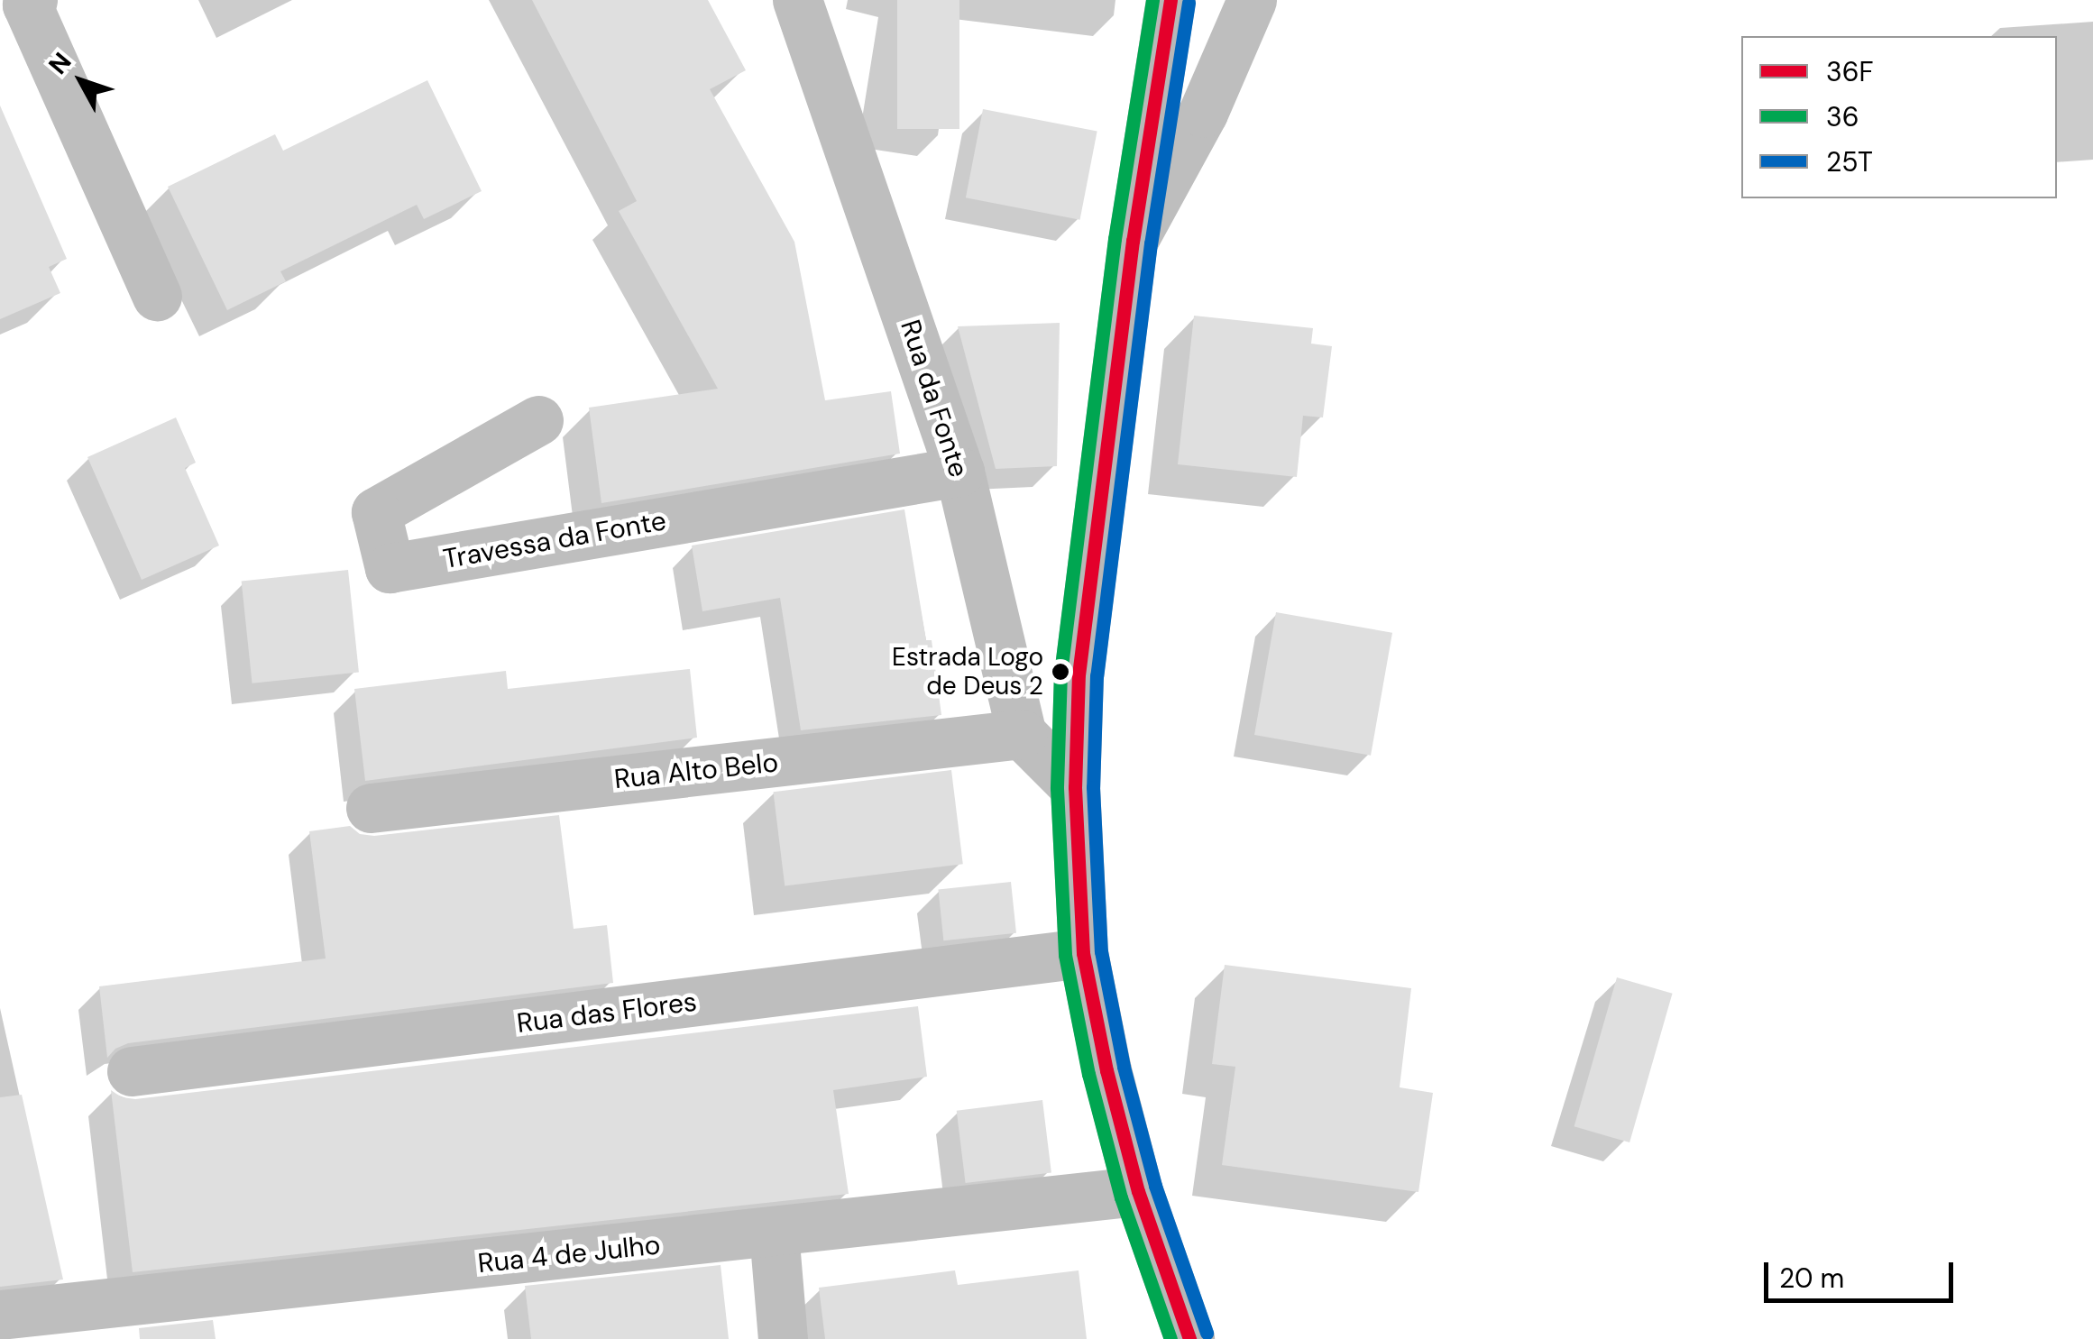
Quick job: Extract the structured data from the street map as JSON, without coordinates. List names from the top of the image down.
{
  "streets": {
    "street": [
      "Rua da Fonte",
      "Travessa da Fonte",
      "Rua Alto Belo",
      "Rua das Flores",
      "Rua 4 de Julho"
    ]
  },
  "crossings": [
    ["Rua da Fonte", "Travessa da Fonte"],
    ["Rua da Fonte", "Rua Alto Belo"]
  ],
  "places": ["Estrada Logo de Deus 2"],
  "lines": ["transit line 36F", "transit line 36", "transit line 25T"],
  "legend": ["36F", "36", "25T"],
  "scale_bar": "20 m",
  "north": "top left"
}
